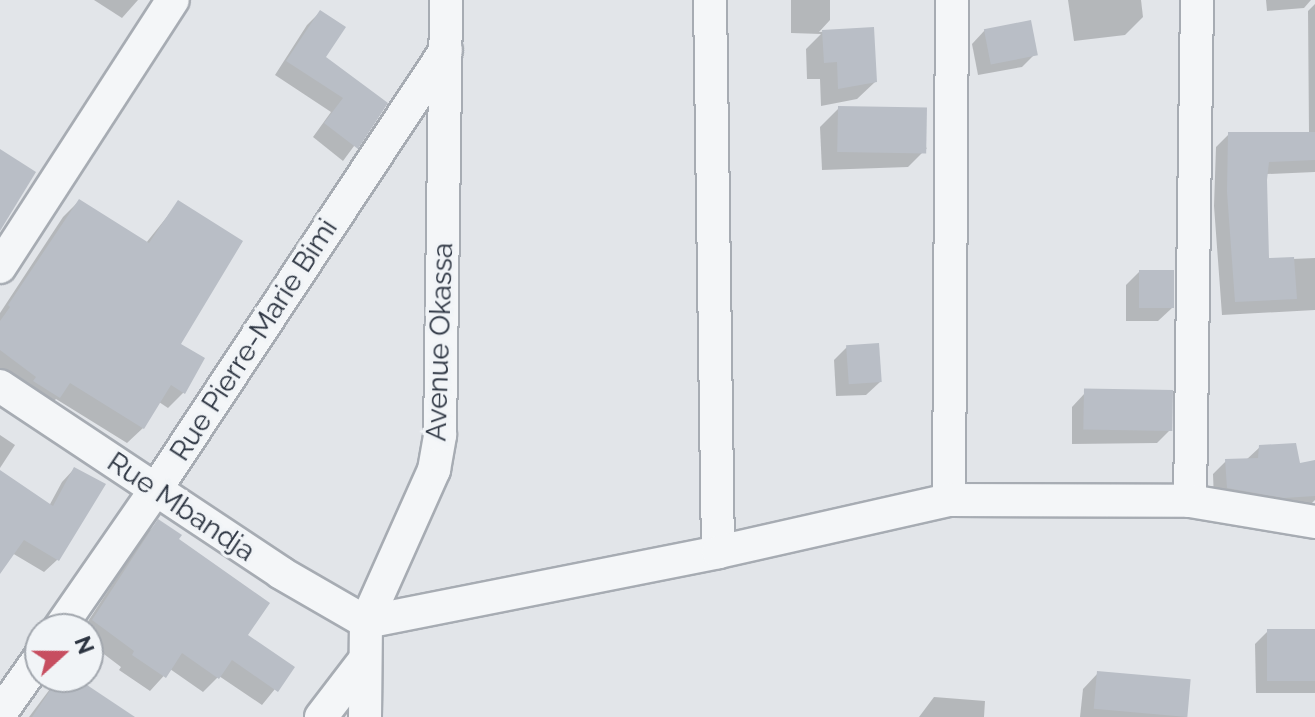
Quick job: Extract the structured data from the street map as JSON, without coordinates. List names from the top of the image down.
{
  "streets": {
    "street": ["Rue Pierre-Marie Bimi", "Avenue Okassa", "Rue Mbandja"]
  },
  "crossings": [
    ["Rue Pierre-Marie Bimi", "Avenue Okassa"],
    ["Rue Pierre-Marie Bimi", "Rue Mbandja"],
    ["Avenue Okassa", "Rue Mbandja"]
  ],
  "north": "right"
}
